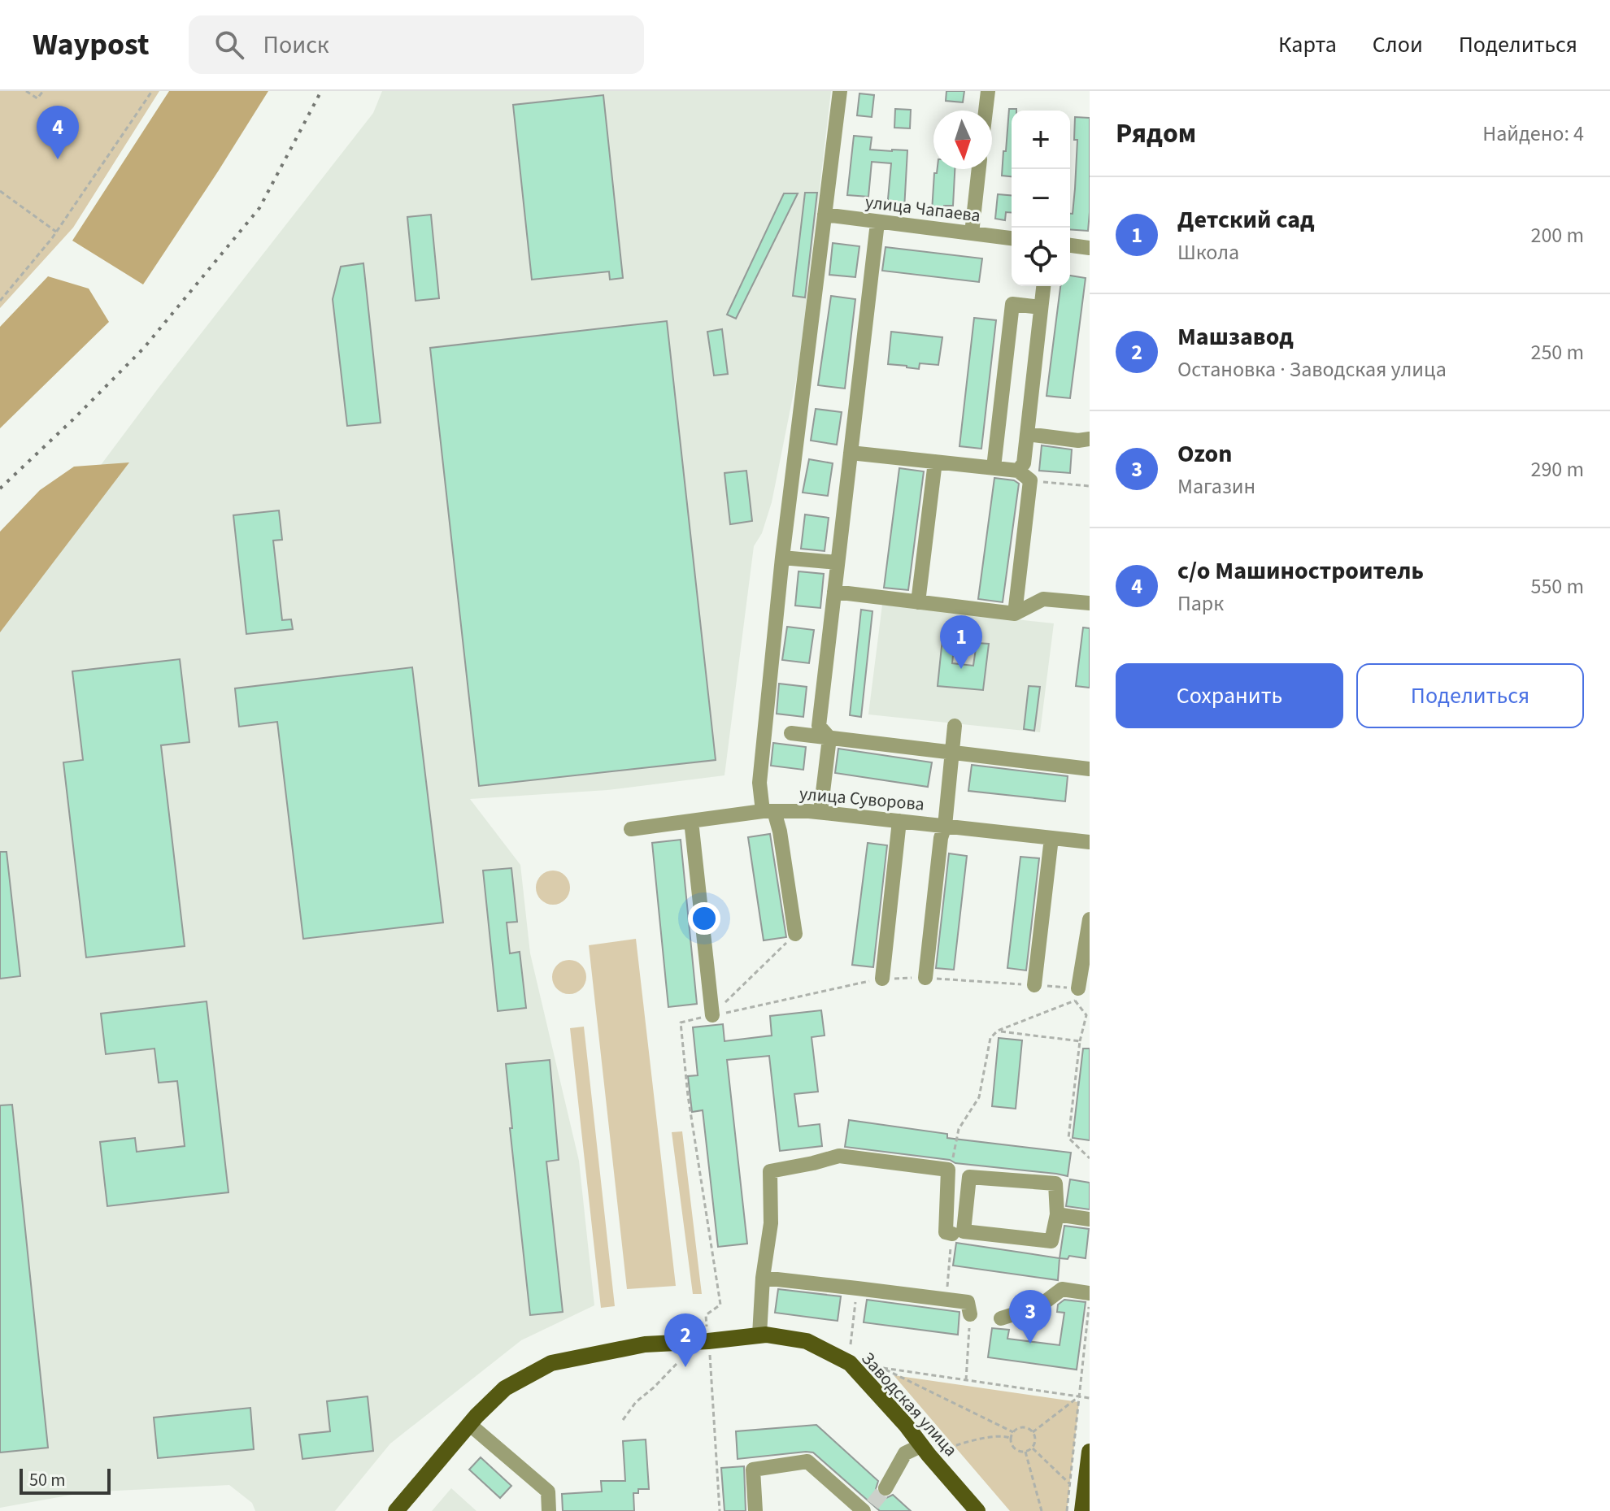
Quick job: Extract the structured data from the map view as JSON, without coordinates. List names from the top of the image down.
{
  "streets": {
    "main road": ["Заводская улица"],
    "street": ["улица Чапаева", "улица Суворова"]
  },
  "scale_bar": "50 m",
  "north": "bottom",
  "page": {
    "header": "Waypost",
    "search": "Поиск",
    "nav": ["Карта", "Слои", "Поделиться"],
    "heading": ["Рядом", "Найдено: 4"],
    "pins": [
      "4",
      "1",
      "3",
      "2"
    ],
    "map_buttons": ["+", "−"],
    "list": [
      {
        "mark": "1",
        "name": "Детский сад",
        "note": "Школа",
        "value": "200 m"
      },
      {
        "mark": "2",
        "name": "Машзавод",
        "note": "Остановка · Заводская улица",
        "value": "250 m"
      },
      {
        "mark": "3",
        "name": "Ozon",
        "note": "Магазин",
        "value": "290 m"
      },
      {
        "mark": "4",
        "name": "с/о Машиностроитель",
        "note": "Парк",
        "value": "550 m"
      }
    ],
    "buttons": ["Сохранить", "Поделиться"],
    "scale": "50 m"
  }
}
